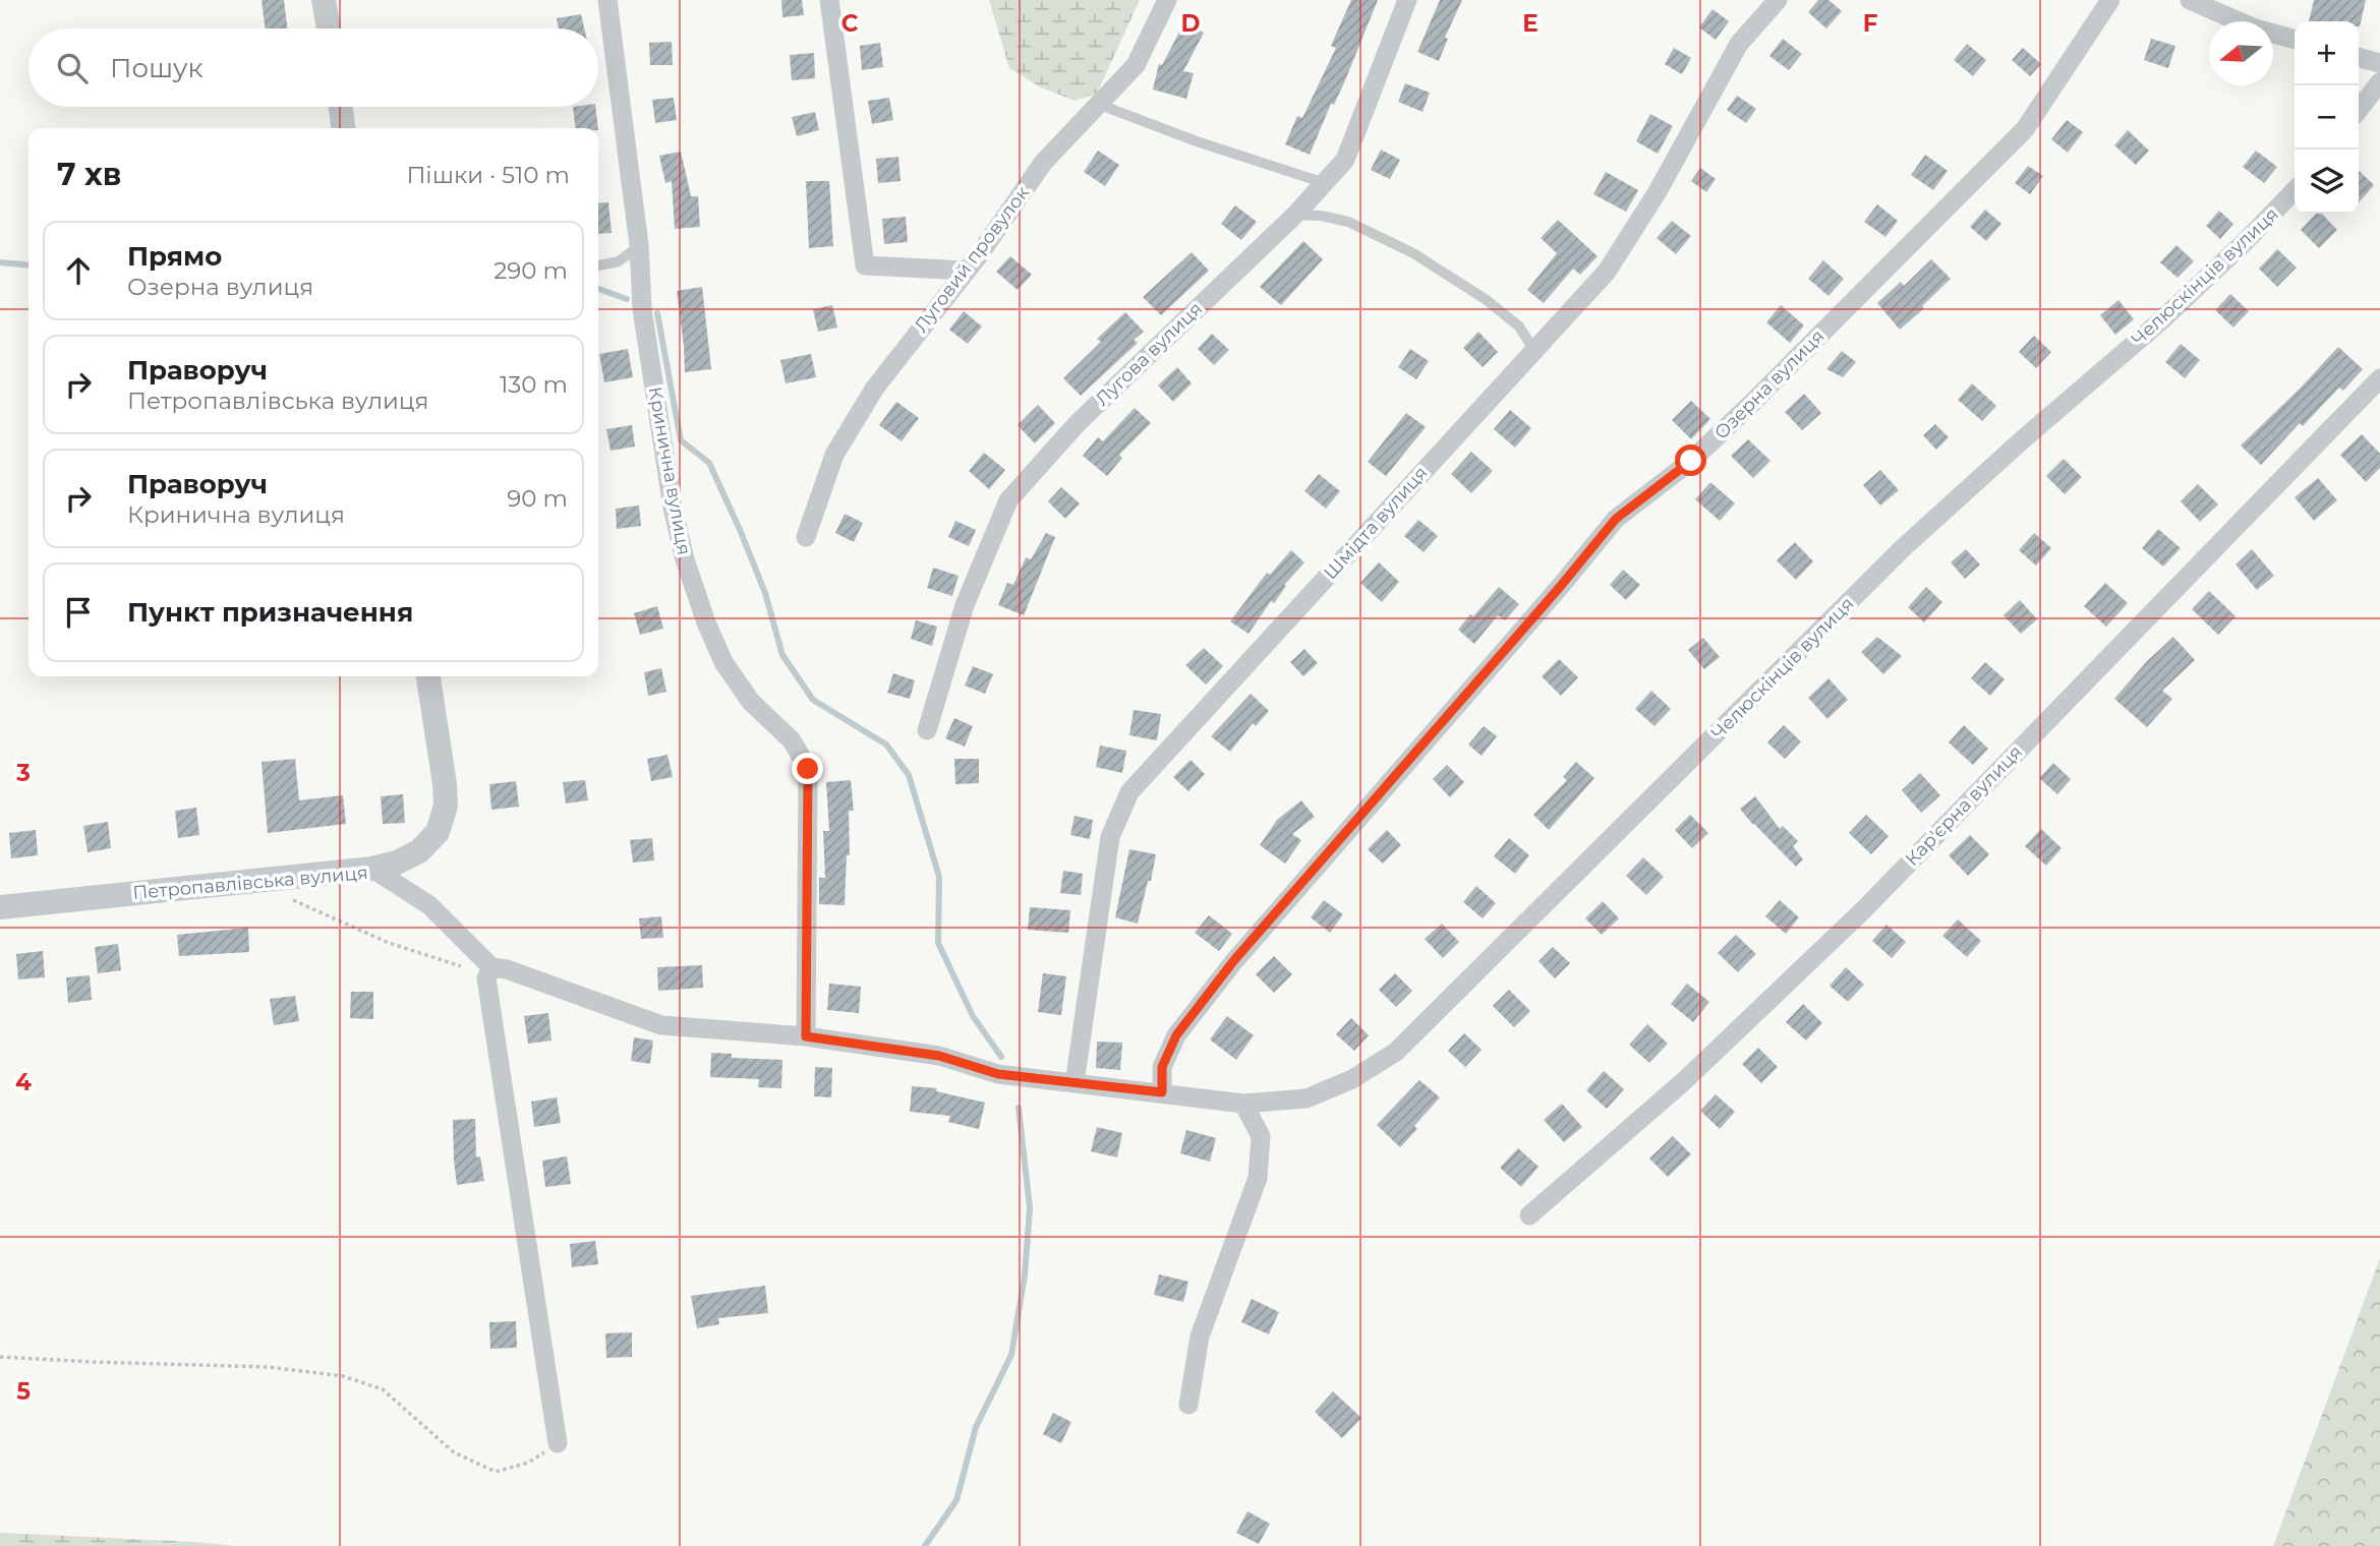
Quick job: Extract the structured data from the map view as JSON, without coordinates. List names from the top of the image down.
{
  "streets": {
    "street": [
      "Луговий провулок",
      "Челюскінців вулиця",
      "Лугова вулиця",
      "Озерна вулиця",
      "Кринична вулиця",
      "Шмідта вулиця",
      "Кар'єрна вулиця",
      "Петропавлівська вулиця"
    ]
  },
  "north": "left",
  "page": {
    "map_buttons": ["+", "−"],
    "search": "Пошук",
    "heading": ["7 хв", "Пішки · 510 m"],
    "list": [
      ["Прямо", "Озерна вулиця", "290 m"],
      ["Праворуч", "Петропавлівська вулиця", "130 m"],
      ["Праворуч", "Кринична вулиця", "90 m"],
      "Пункт призначення"
    ]
  },
  "grid": {
    "columns": [
      "C",
      "D",
      "E",
      "F"
    ],
    "rows": ["3", "4", "5"]
  }
}
